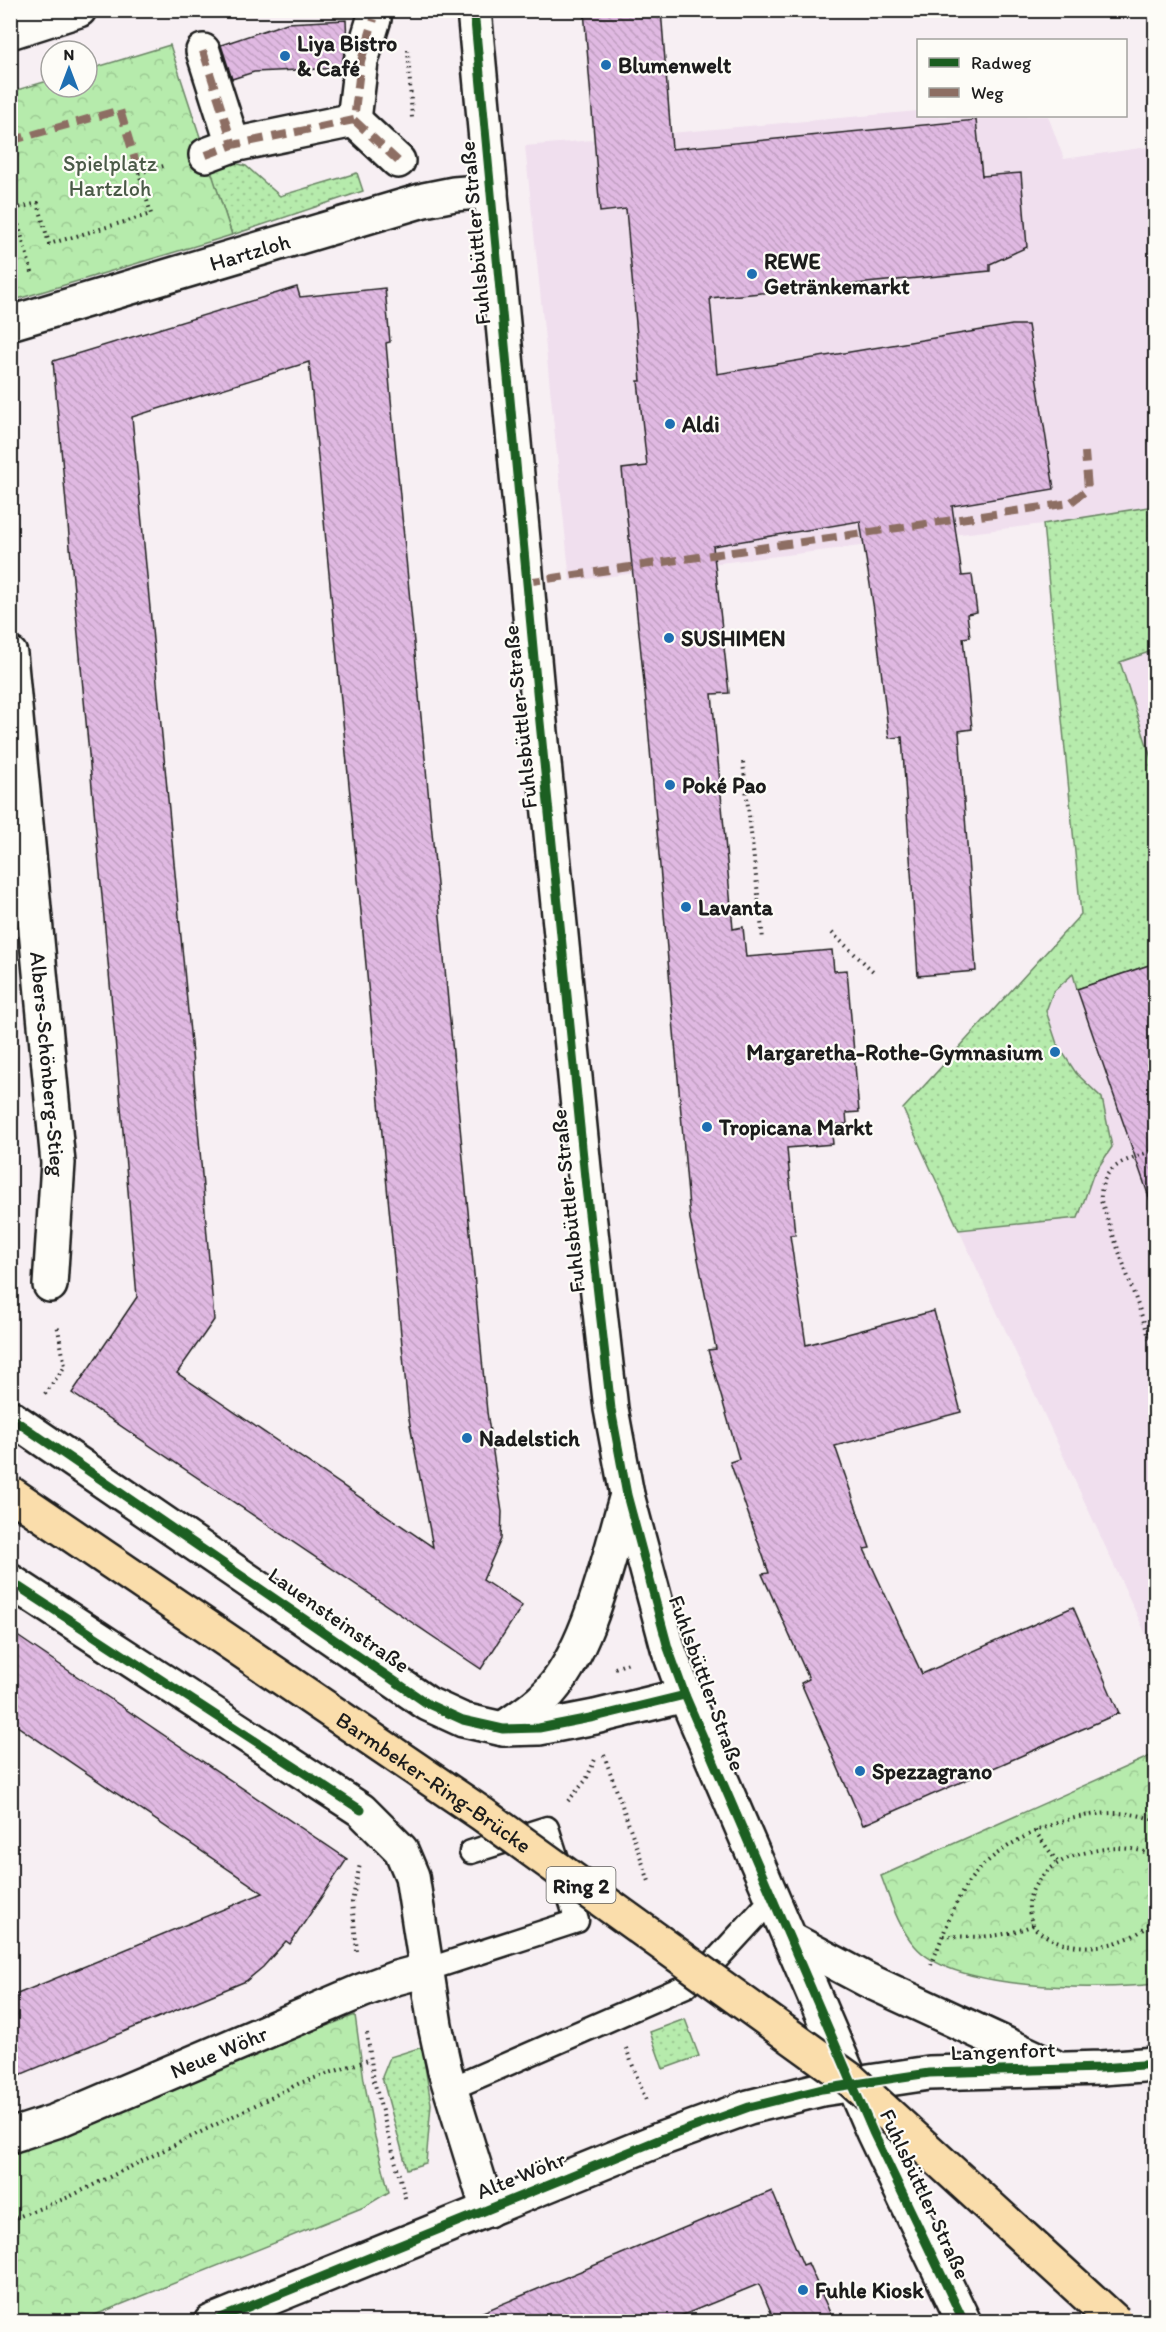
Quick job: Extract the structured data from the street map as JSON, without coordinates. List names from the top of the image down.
{
  "streets": {
    "main road": ["Barmbeker-Ring-Brücke", "Ring 2"],
    "street": [
      "Fuhlsbüttler Straße",
      "Hartzloh",
      "Albers-Schönberg-Stieg",
      "Lauensteinstraße",
      "Langenfort",
      "Neue Wöhr",
      "Alte Wöhr"
    ]
  },
  "crossings": [
    ["Fuhlsbüttler Straße", "Hartzloh"],
    ["Fuhlsbüttler Straße", "Lauensteinstraße"],
    ["Fuhlsbüttler Straße", "Langenfort"],
    ["Fuhlsbüttler Straße", "Alte Wöhr"],
    ["Langenfort", "Alte Wöhr"]
  ],
  "parks": ["Spielplatz Hartzloh"],
  "places": [
    "Liya Bistro & Café",
    "Blumenwelt",
    "REWE Getränkemarkt",
    "Aldi",
    "SUSHIMEN",
    "Poké Pao",
    "Lavanta",
    "Margaretha-Rothe-Gymnasium",
    "Tropicana Markt",
    "Nadelstich",
    "Spezzagrano",
    "Fuhle Kiosk"
  ],
  "legend": ["Radweg", "Weg"],
  "north": "top"
}
